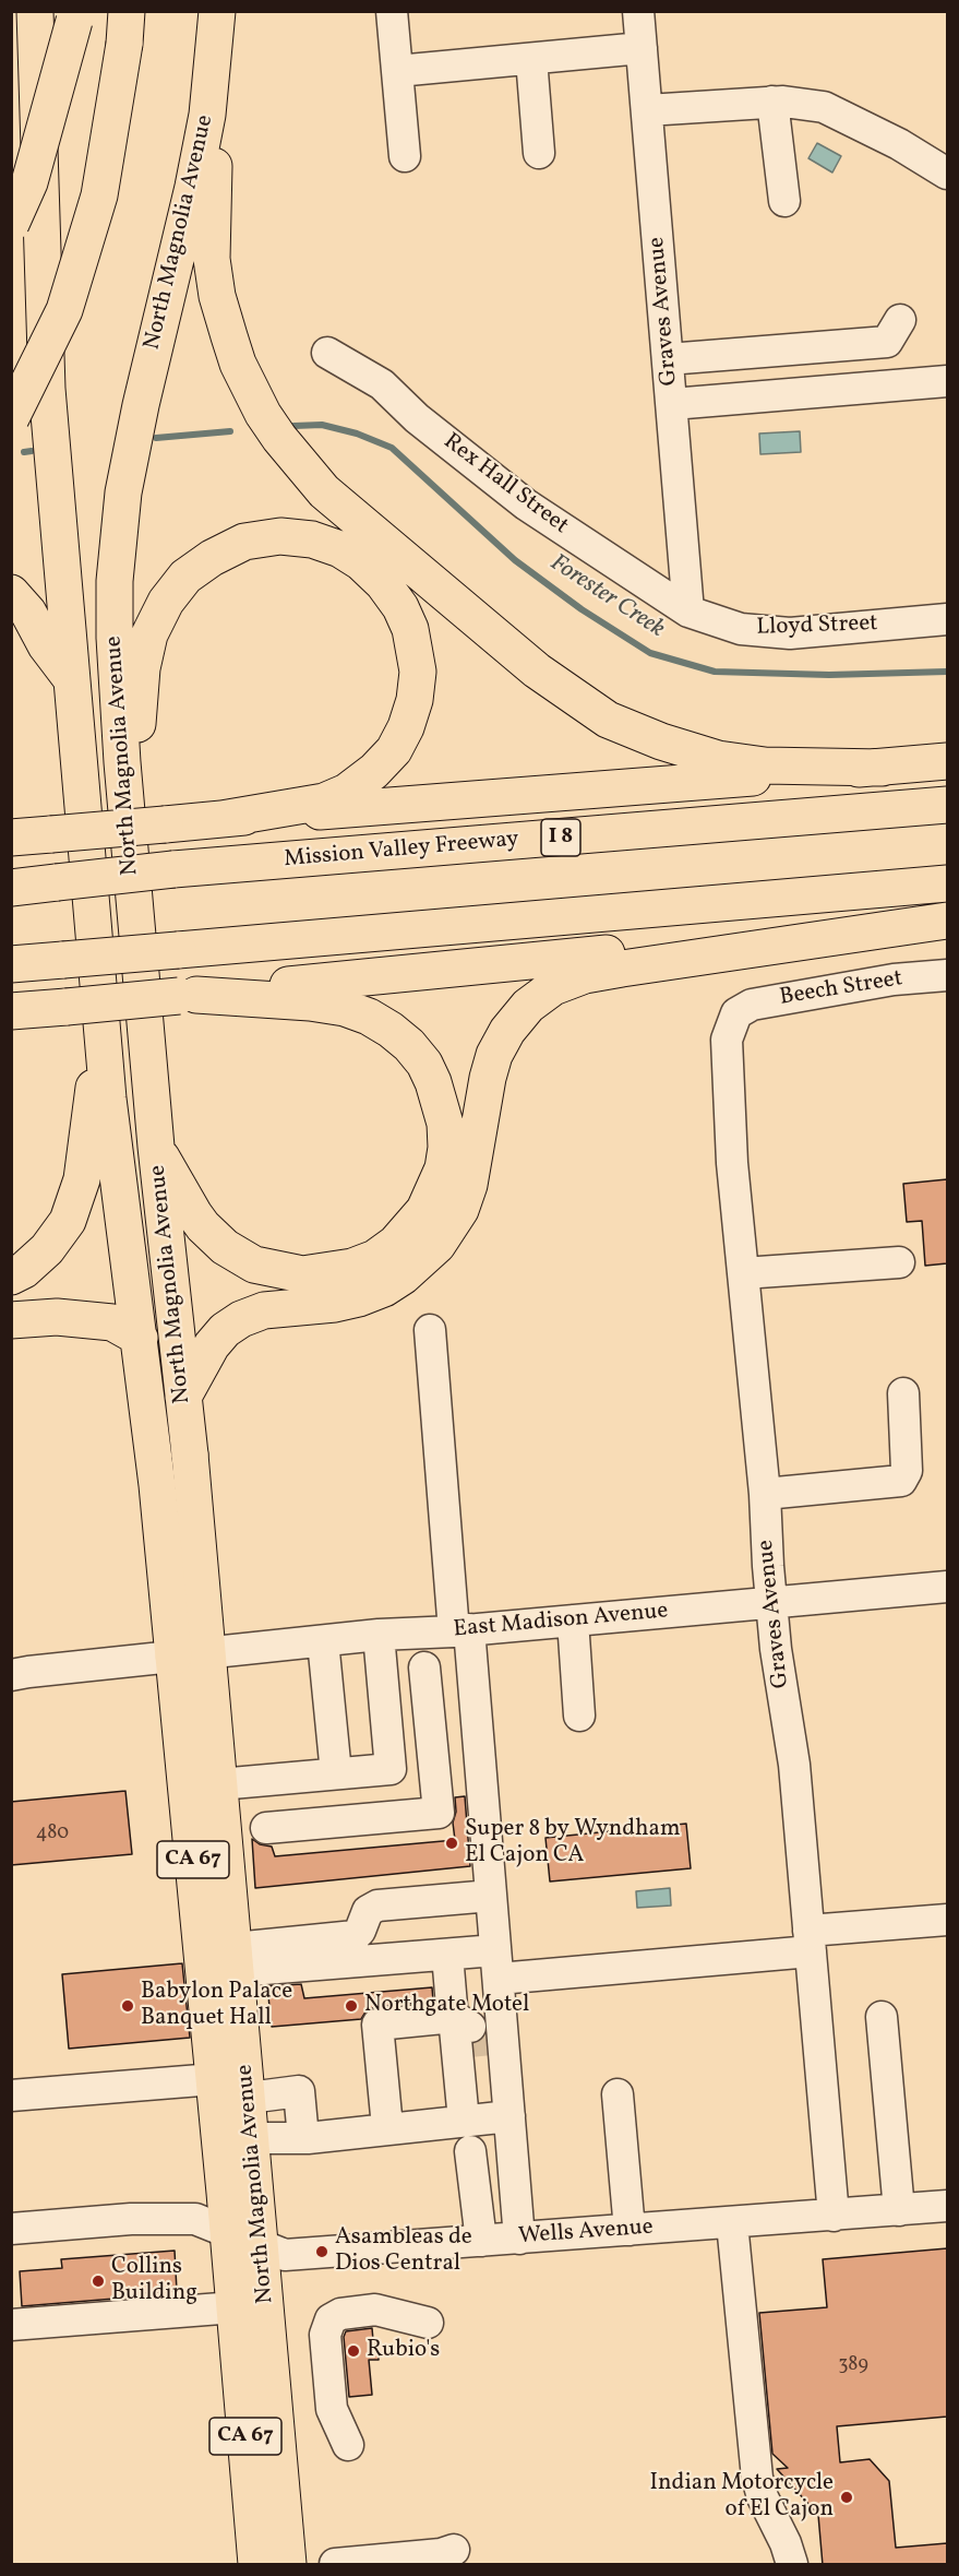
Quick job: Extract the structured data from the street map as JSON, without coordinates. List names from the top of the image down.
{
  "streets": {
    "main road": [
      "North Magnolia Avenue",
      "I 8",
      "Mission Valley Freeway",
      "CA 67"
    ],
    "street": [
      "Graves Avenue",
      "Rex Hall Street",
      "Lloyd Street",
      "Beech Street",
      "East Madison Avenue",
      "Wells Avenue"
    ]
  },
  "crossings": [
    ["North Magnolia Avenue", "East Madison Avenue"],
    ["North Magnolia Avenue", "Wells Avenue"],
    ["Graves Avenue", "Rex Hall Street"],
    ["Graves Avenue", "Lloyd Street"],
    ["Graves Avenue", "Beech Street"],
    ["Graves Avenue", "East Madison Avenue"],
    ["Graves Avenue", "Wells Avenue"],
    ["Rex Hall Street", "Lloyd Street"]
  ],
  "water": ["Forester Creek"],
  "places": [
    "Super 8 by Wyndham El Cajon CA",
    "Babylon Palace Banquet Hall",
    "Northgate Motel",
    "Asambleas de Dios Central",
    "Collins Building",
    "Rubio's",
    "Indian Motorcycle of El Cajon"
  ],
  "house_numbers": ["480", "389"]
}
